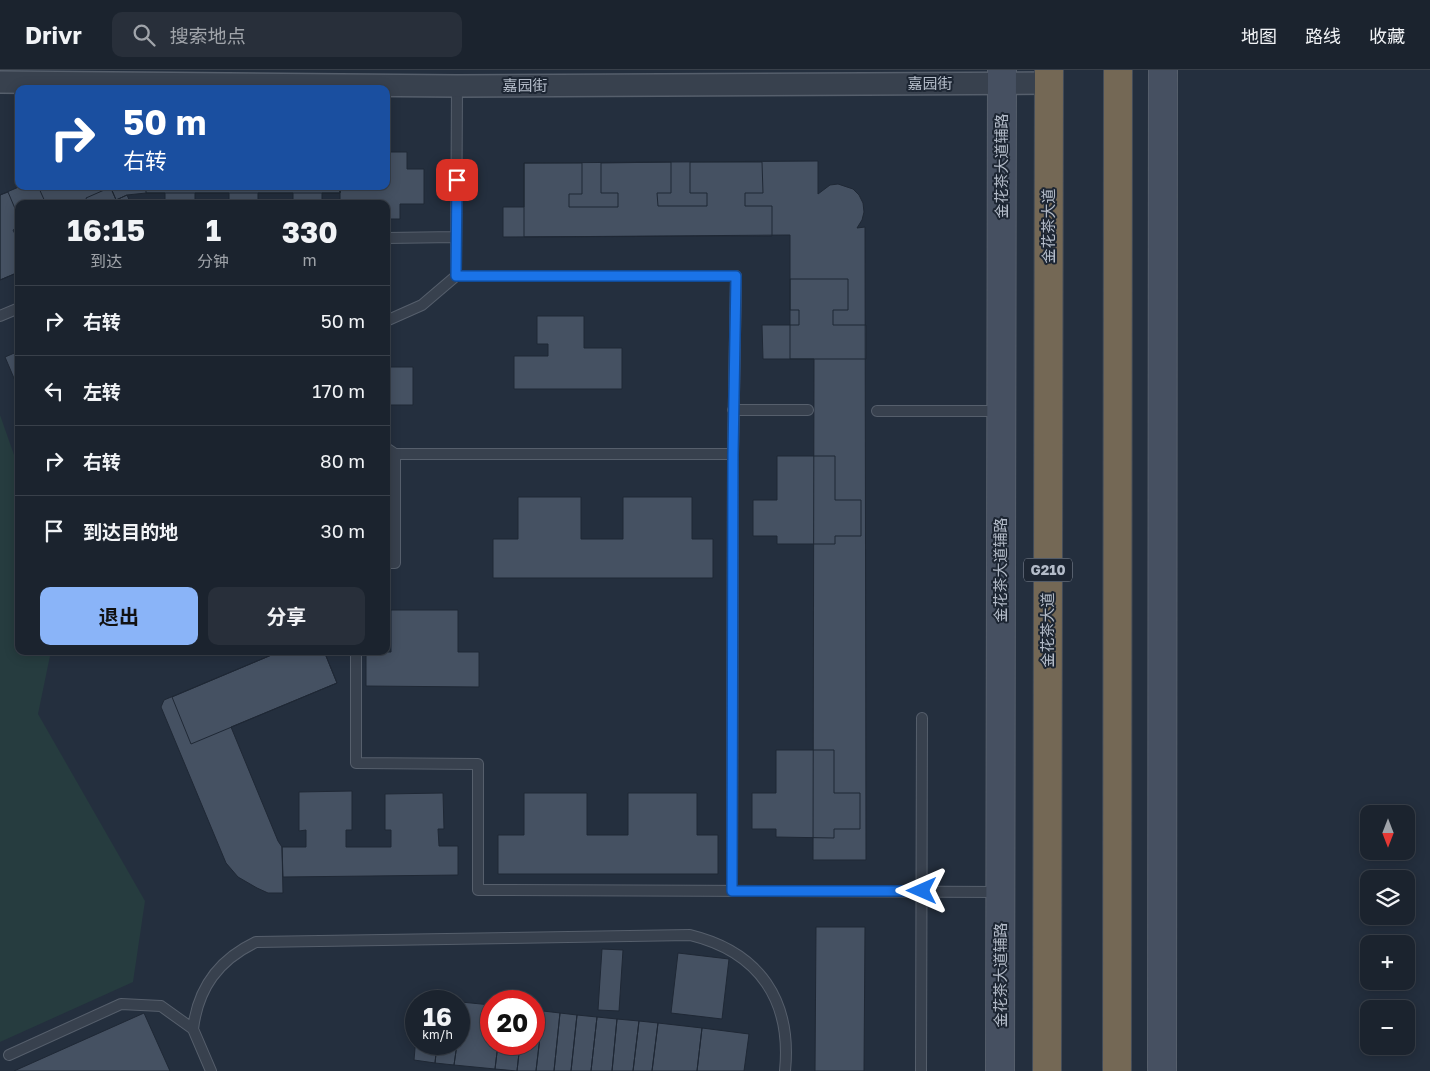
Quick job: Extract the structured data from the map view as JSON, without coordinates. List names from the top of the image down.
{
  "streets": {
    "highway": ["金花茶大道", "G210"],
    "street": ["嘉园街", "金花茶大道辅路"]
  },
  "crossings": [
    ["嘉园街", "金花茶大道辅路"],
    ["嘉园街", "金花茶大道"]
  ],
  "north": "bottom",
  "page": {
    "header": "Drivr",
    "search": "搜索地点",
    "nav": ["地图", "路线", "收藏"],
    "turn": ["50 m", "右转"],
    "eta": [
      "16:15",
      "到达",
      "1",
      "分钟",
      "330",
      "m"
    ],
    "list": [
      {
        "name": "右转",
        "value": "50 m"
      },
      {
        "name": "左转",
        "value": "170 m"
      },
      {
        "name": "右转",
        "value": "80 m"
      },
      {
        "name": "到达目的地",
        "value": "30 m"
      }
    ],
    "buttons": ["退出", "分享"],
    "map_buttons": ["+", "−"],
    "speed": "16 km/h",
    "limit": "20"
  }
}
